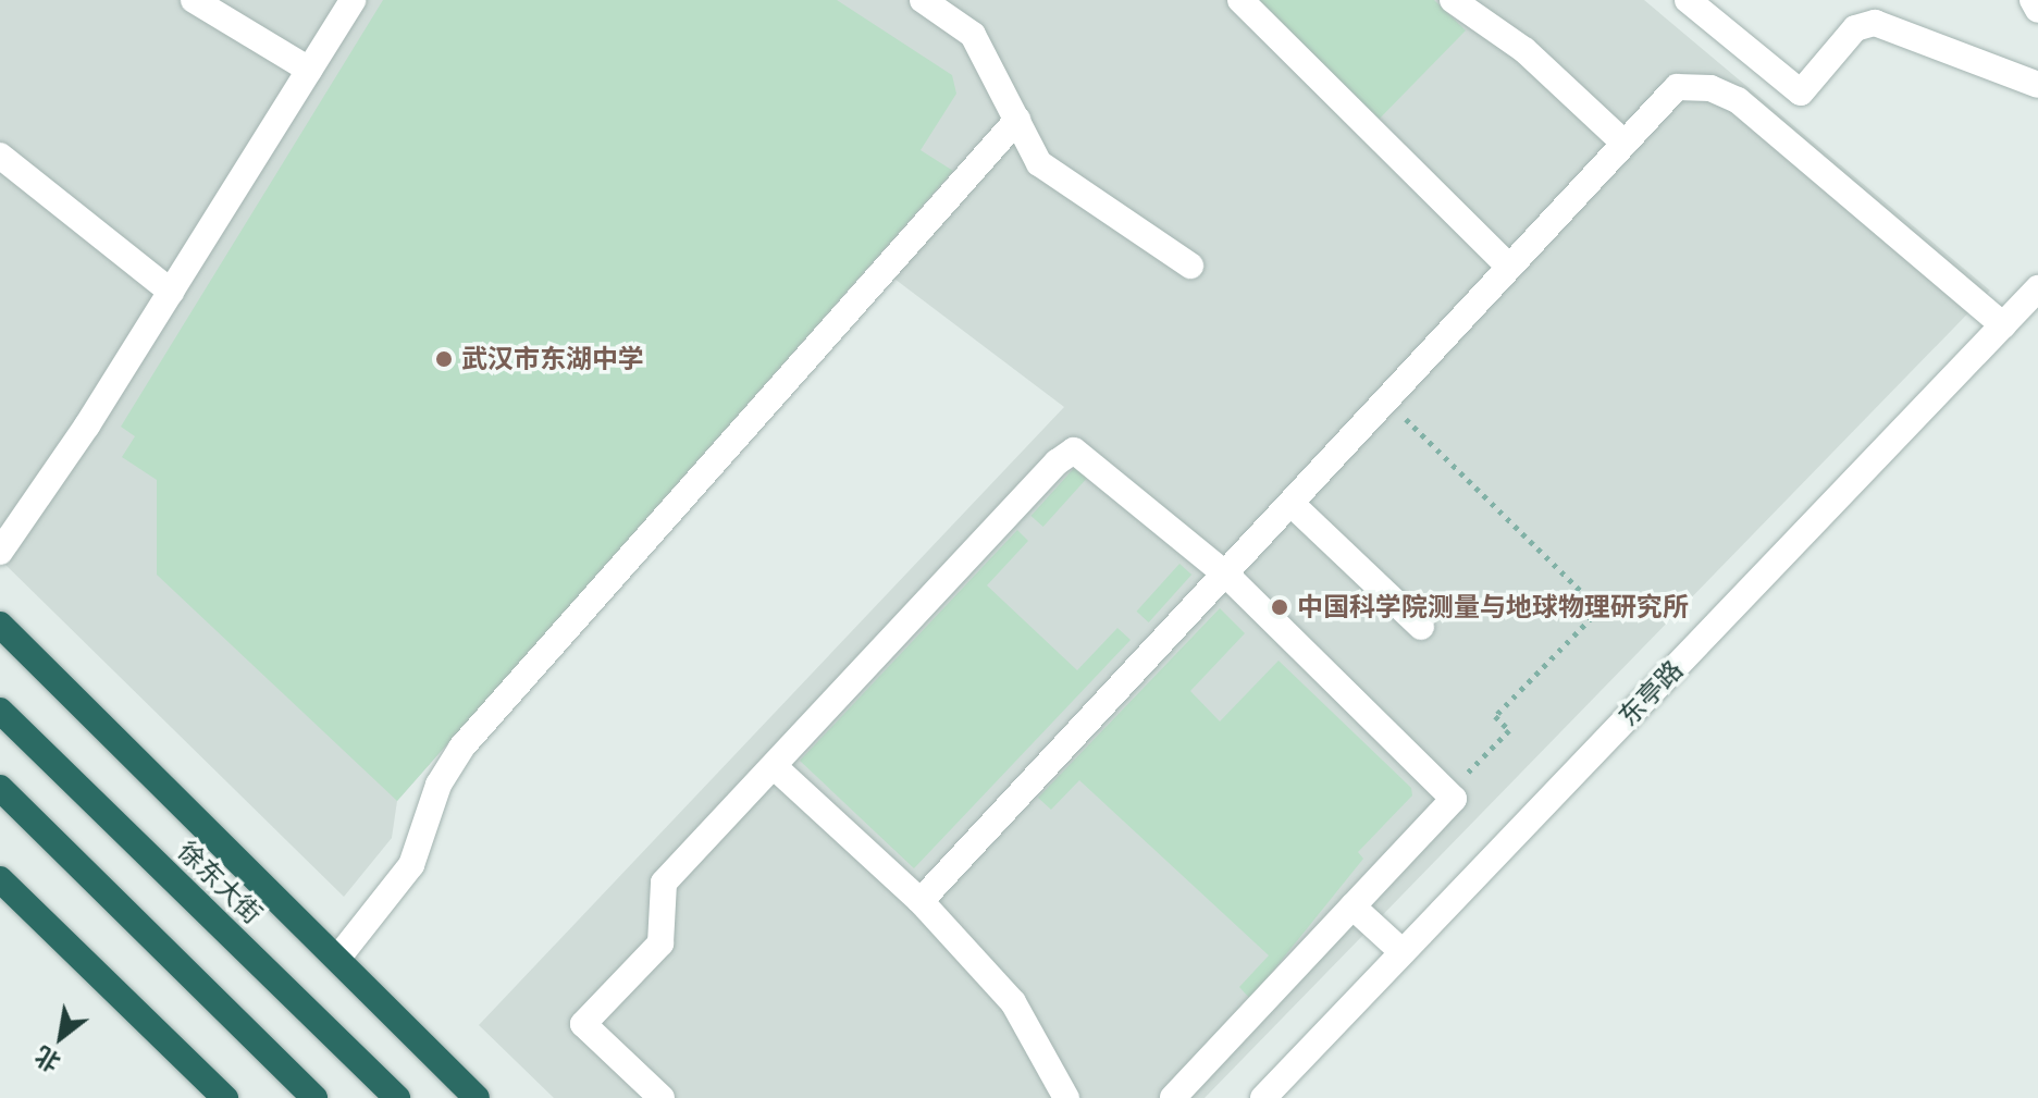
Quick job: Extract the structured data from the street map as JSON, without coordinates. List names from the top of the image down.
{
  "streets": {
    "highway": ["徐东大街"],
    "street": ["东亭路"]
  },
  "places": ["武汉市东湖中学", "中国科学院测量与地球物理研究所"],
  "north": "bottom left"
}
